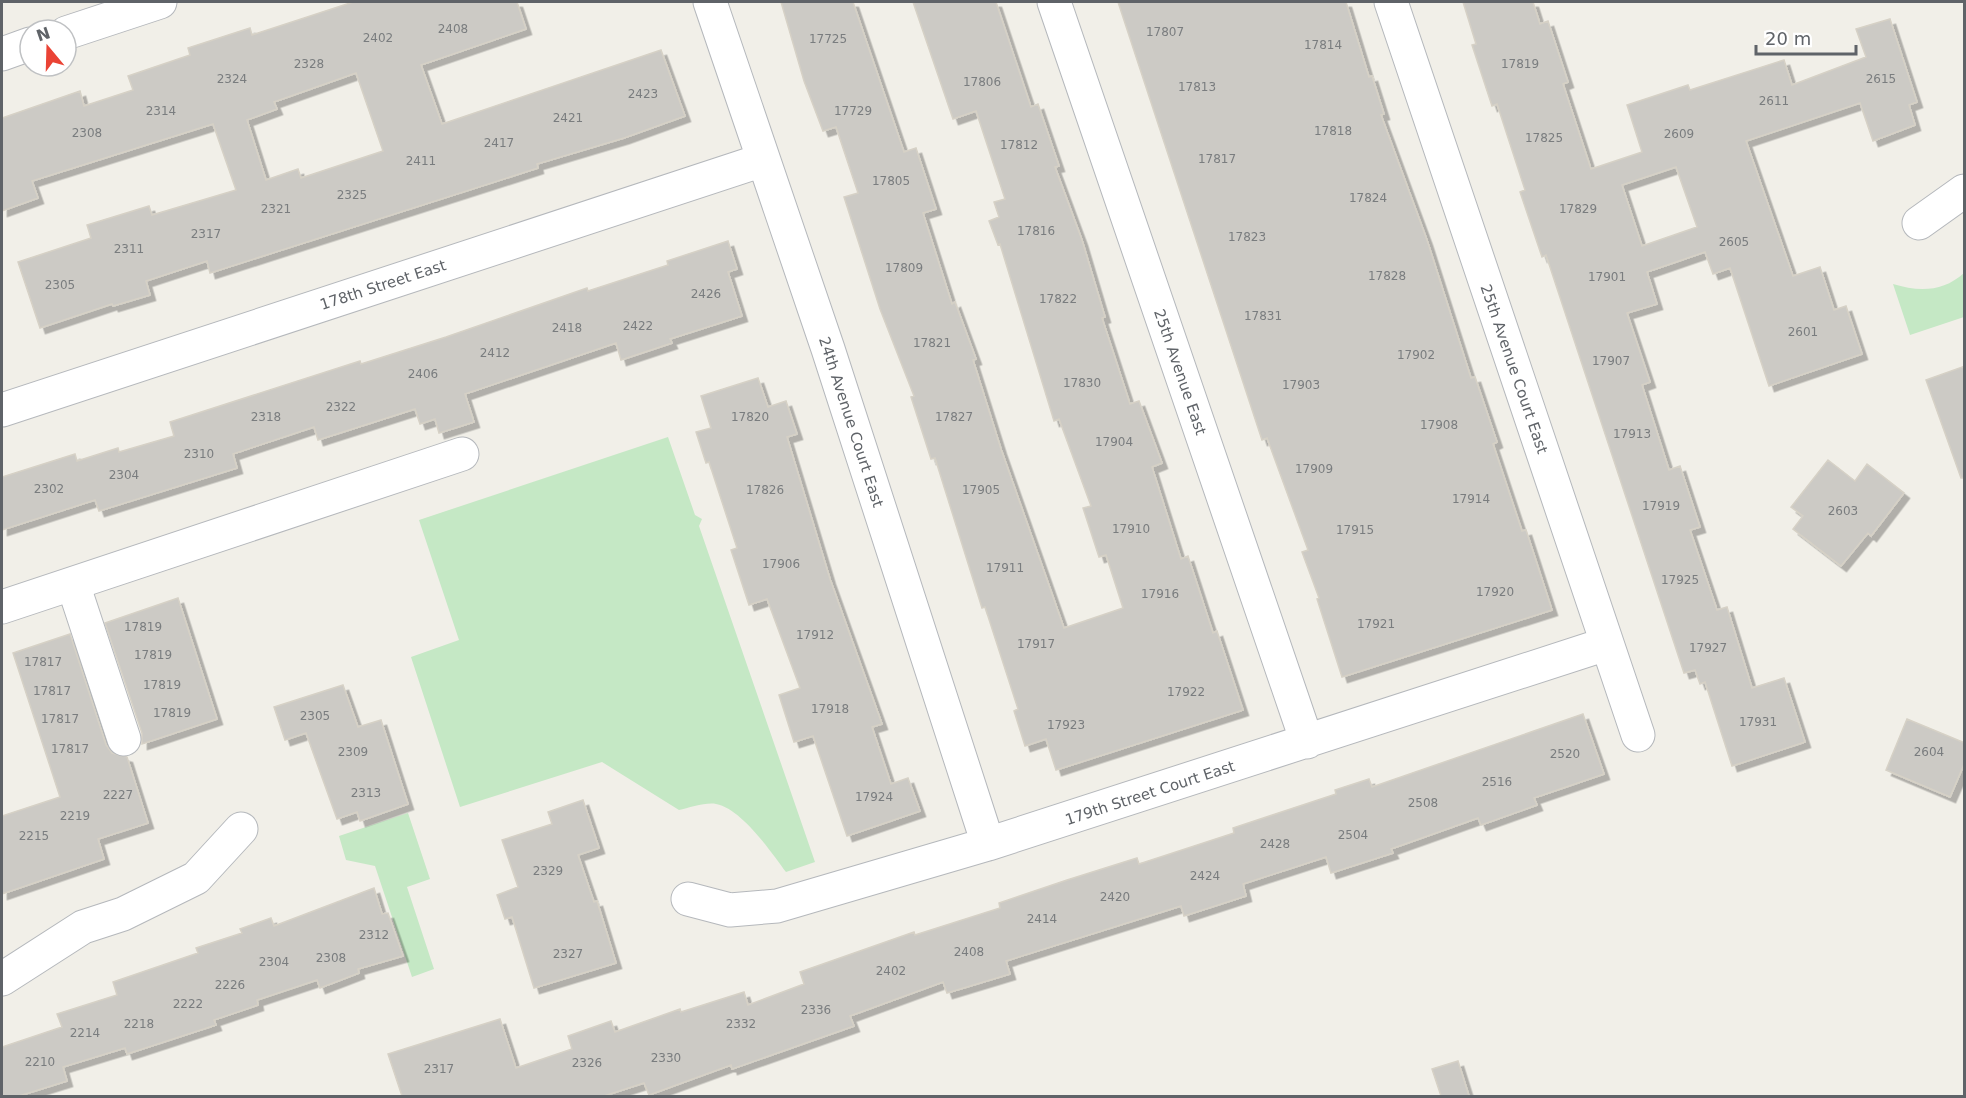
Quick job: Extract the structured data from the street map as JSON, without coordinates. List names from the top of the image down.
{
  "streets": {
    "street": [
      "178th Street East",
      "25th Avenue Court East",
      "25th Avenue East",
      "24th Avenue Court East",
      "179th Street Court East"
    ]
  },
  "crossings": [
    ["178th Street East", "24th Avenue Court East"],
    ["25th Avenue Court East", "179th Street Court East"],
    ["25th Avenue East", "179th Street Court East"],
    ["24th Avenue Court East", "179th Street Court East"]
  ],
  "house_numbers": [
    "2408",
    "17807",
    "2402",
    "17725",
    "17814",
    "2328",
    "17819",
    "2324",
    "2615",
    "17806",
    "17813",
    "2423",
    "2611",
    "2314",
    "17729",
    "2421",
    "17818",
    "2308",
    "2609",
    "17825",
    "2417",
    "17812",
    "17817",
    "2411",
    "17805",
    "2325",
    "17824",
    "2321",
    "17829",
    "17816",
    "2317",
    "17823",
    "2605",
    "2311",
    "17809",
    "17828",
    "17901",
    "2305",
    "2426",
    "17822",
    "17831",
    "2422",
    "2418",
    "2601",
    "17821",
    "2412",
    "17902",
    "17907",
    "2406",
    "17830",
    "17903",
    "2322",
    "2318",
    "17820",
    "17827",
    "17908",
    "17913",
    "17904",
    "2310",
    "17909",
    "2304",
    "2302",
    "17826",
    "17905",
    "17914",
    "17919",
    "2603",
    "17910",
    "17915",
    "17906",
    "17911",
    "17925",
    "17920",
    "17916",
    "17921",
    "17819",
    "17912",
    "17917",
    "17927",
    "17819",
    "17817",
    "17819",
    "17817",
    "17922",
    "17918",
    "17819",
    "2305",
    "17817",
    "17931",
    "17923",
    "17817",
    "2309",
    "2604",
    "2520",
    "2516",
    "2313",
    "2227",
    "17924",
    "2508",
    "2219",
    "2504",
    "2215",
    "2428",
    "2329",
    "2424",
    "2420",
    "2414",
    "2312",
    "2408",
    "2327",
    "2308",
    "2304",
    "2402",
    "2226",
    "2222",
    "2336",
    "2218",
    "2332",
    "2214",
    "2330",
    "2210",
    "2326",
    "2317"
  ],
  "scale_bar": "20 m",
  "north": "top"
}
